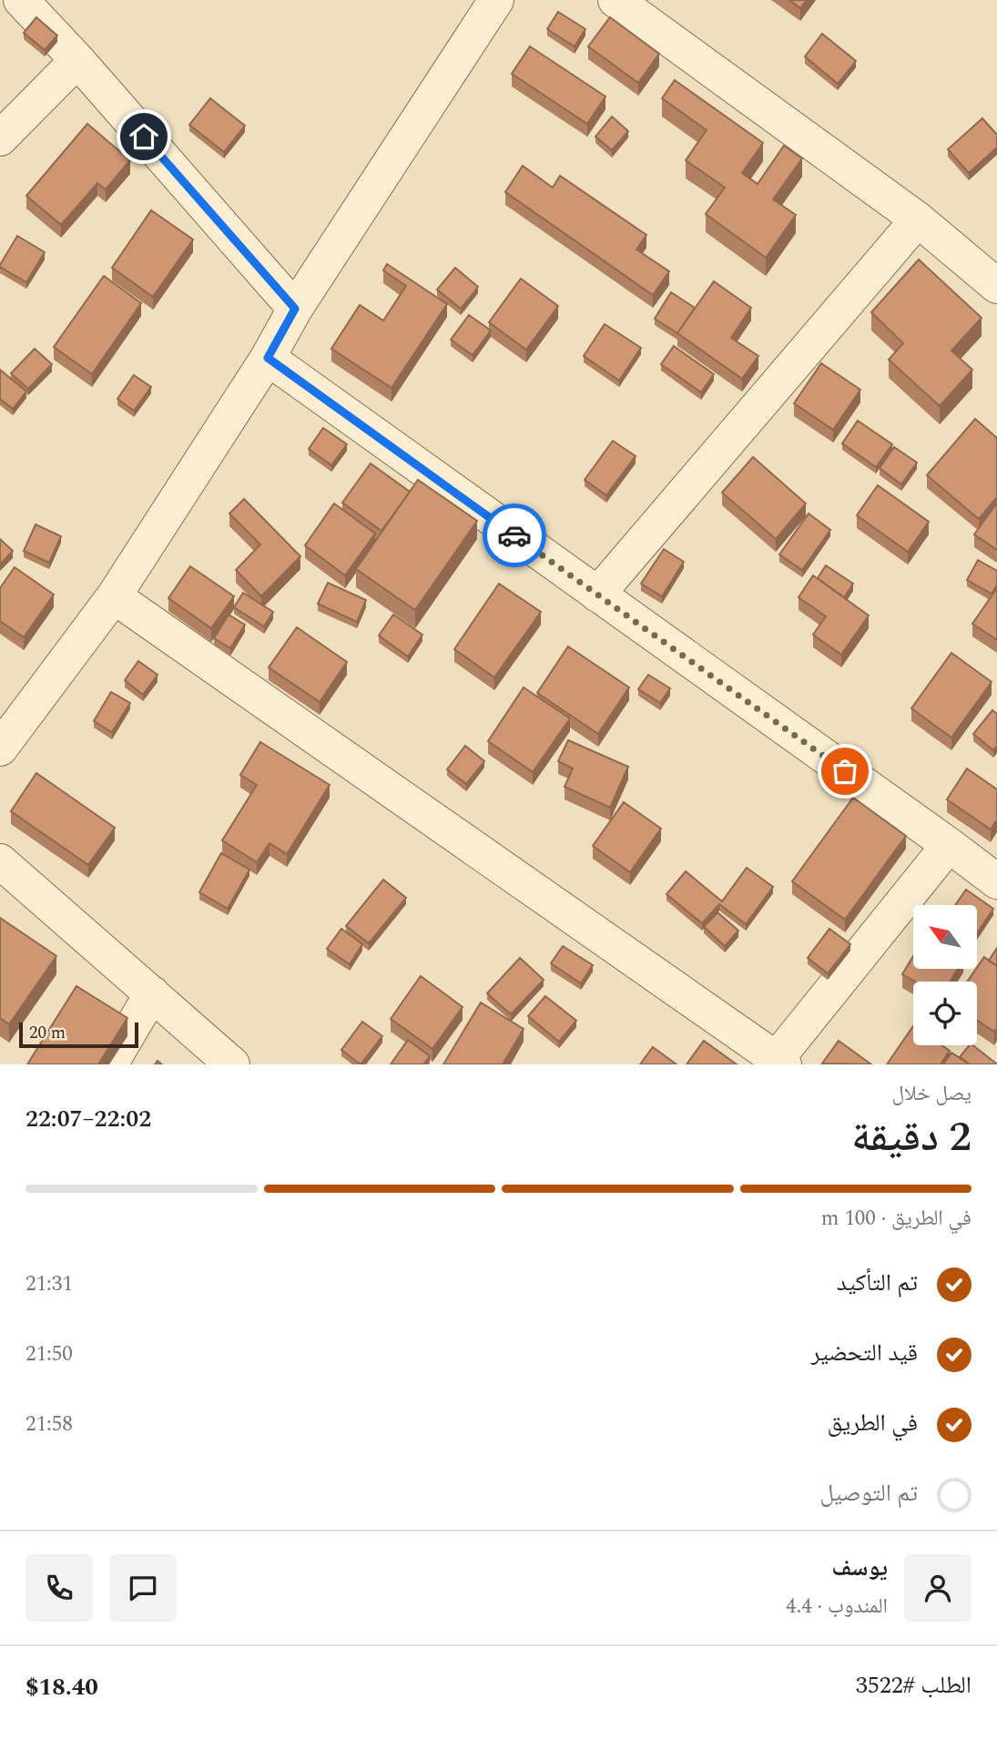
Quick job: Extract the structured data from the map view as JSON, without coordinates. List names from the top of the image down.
{
  "scale_bar": "20 m",
  "north": "top left",
  "page": {
    "scale": "20 m",
    "heading": ["2 دقيقة", "يصل خلال", "22:02–22:07"],
    "panel": [
      "يوسف",
      "المندوب · 4.4",
      "الطلب #3522",
      "$18.40"
    ],
    "bar": "في الطريق · 100 m",
    "list": [
      ["تم التأكيد", "21:31"],
      ["قيد التحضير", "21:50"],
      ["في الطريق", "21:58"],
      "تم التوصيل"
    ]
  }
}
